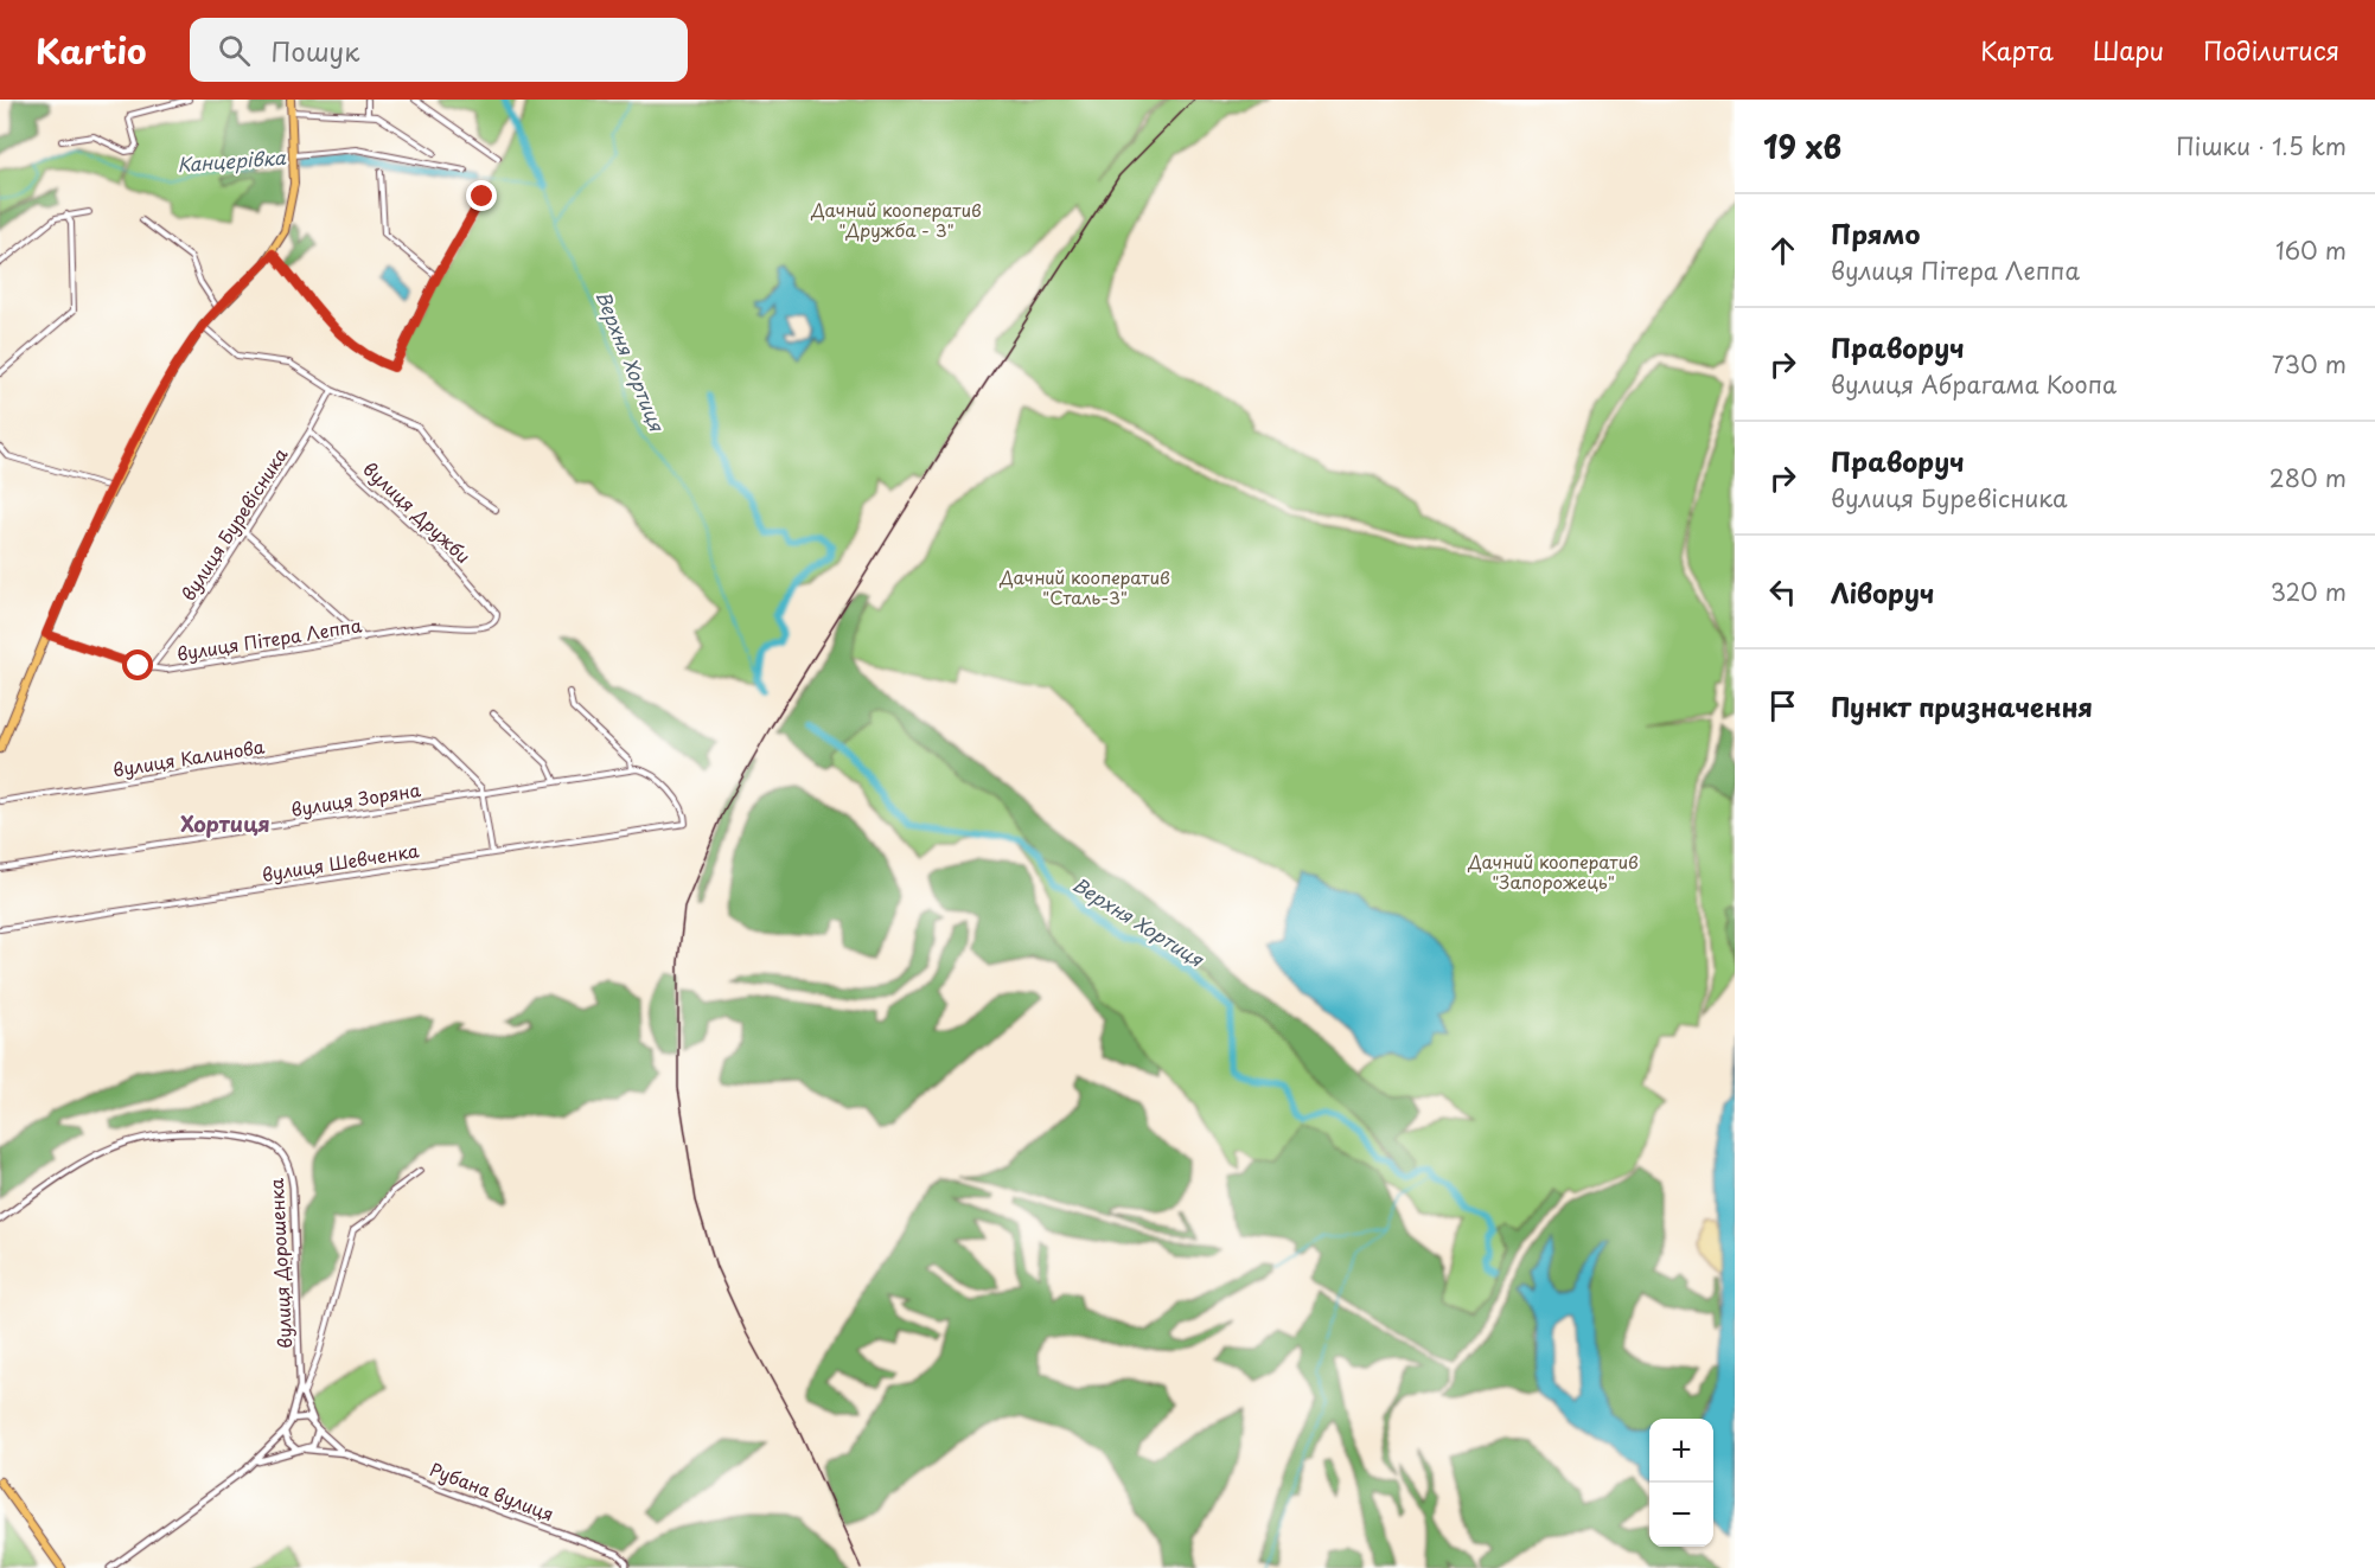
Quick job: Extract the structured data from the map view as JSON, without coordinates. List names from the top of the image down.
{
  "streets": {
    "street": [
      "вулиця Дружби",
      "вулиця Буревісника",
      "вулиця Пітера Леппа",
      "вулиця Калинова",
      "вулиця Зоряна",
      "вулиця Шевченка",
      "вулиця Дорошенка",
      "Рубана вулиця"
    ]
  },
  "crossings": [
    ["вулиця Дружби", "вулиця Буревісника"],
    ["вулиця Дружби", "вулиця Пітера Леппа"],
    ["вулиця Буревісника", "вулиця Пітера Леппа"],
    ["вулиця Калинова", "вулиця Зоряна"],
    ["вулиця Зоряна", "вулиця Шевченка"],
    ["вулиця Дорошенка", "Рубана вулиця"]
  ],
  "districts": ["Хортиця"],
  "water": ["Канцерівка", "Верхня Хортиця"],
  "parks": ["Дачний кооператив \"Дружба - 3\"", "Дачний кооператив \"Сталь-3\"", "Дачний кооператив \"Запорожець\""],
  "page": {
    "header": "Kartio",
    "search": "Пошук",
    "nav": ["Карта", "Шари", "Поділитися"],
    "heading": ["19 хв", "Пішки · 1.5 km"],
    "list": [
      ["Прямо", "вулиця Пітера Леппа", "160 m"],
      ["Праворуч", "вулиця Абрагама Коопа", "730 m"],
      ["Праворуч", "вулиця Буревісника", "280 m"],
      ["Ліворуч", "320 m"],
      "Пункт призначення"
    ],
    "map_buttons": ["+", "−"]
  }
}
